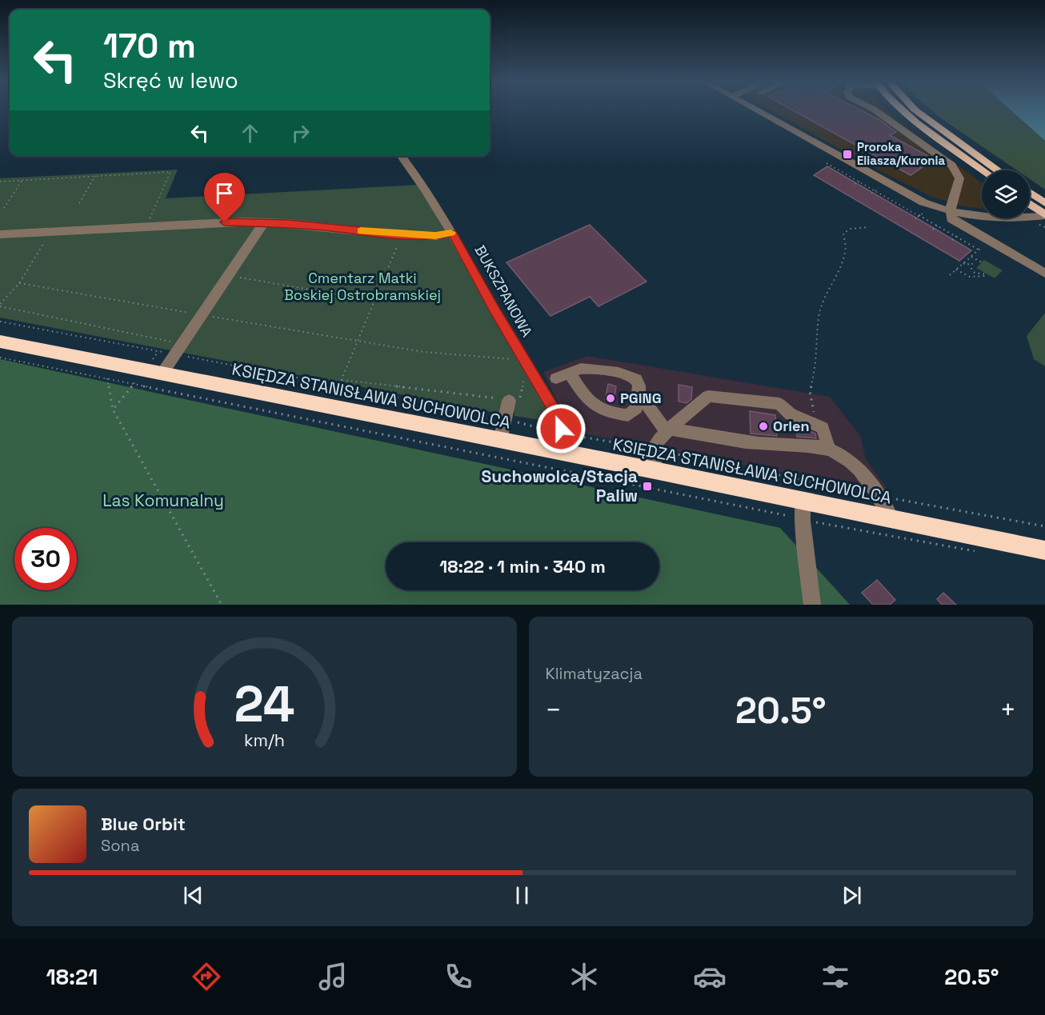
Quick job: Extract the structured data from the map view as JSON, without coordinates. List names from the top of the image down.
{
  "streets": {
    "highway": ["KSIĘDZA STANISŁAWA SUCHOWOLCA"],
    "street": ["BUKSZPANOWA"]
  },
  "crossings": [
    ["BUKSZPANOWA", "KSIĘDZA STANISŁAWA SUCHOWOLCA"]
  ],
  "parks": ["Cmentarz Matki Boskiej Ostrobramskiej", "Las Komunalny"],
  "places": {
    "transit": ["Proroka Eliasza/Kuronia", "Suchowolca/Stacja Paliw"],
    "other": ["PGiNG", "Orlen"]
  },
  "page": {
    "turn": ["170 m", "Skręć w lewo"],
    "limit": "30",
    "trip": "18:22 · 1 min · 340 m",
    "tile": "Klimatyzacja",
    "heat": ["−", "20.5°", "+"],
    "song": ["Blue Orbit", "Sona"],
    "tabs": ["18:21", "20.5°"],
    "gauge": ["24", "km/h"]
  }
}
